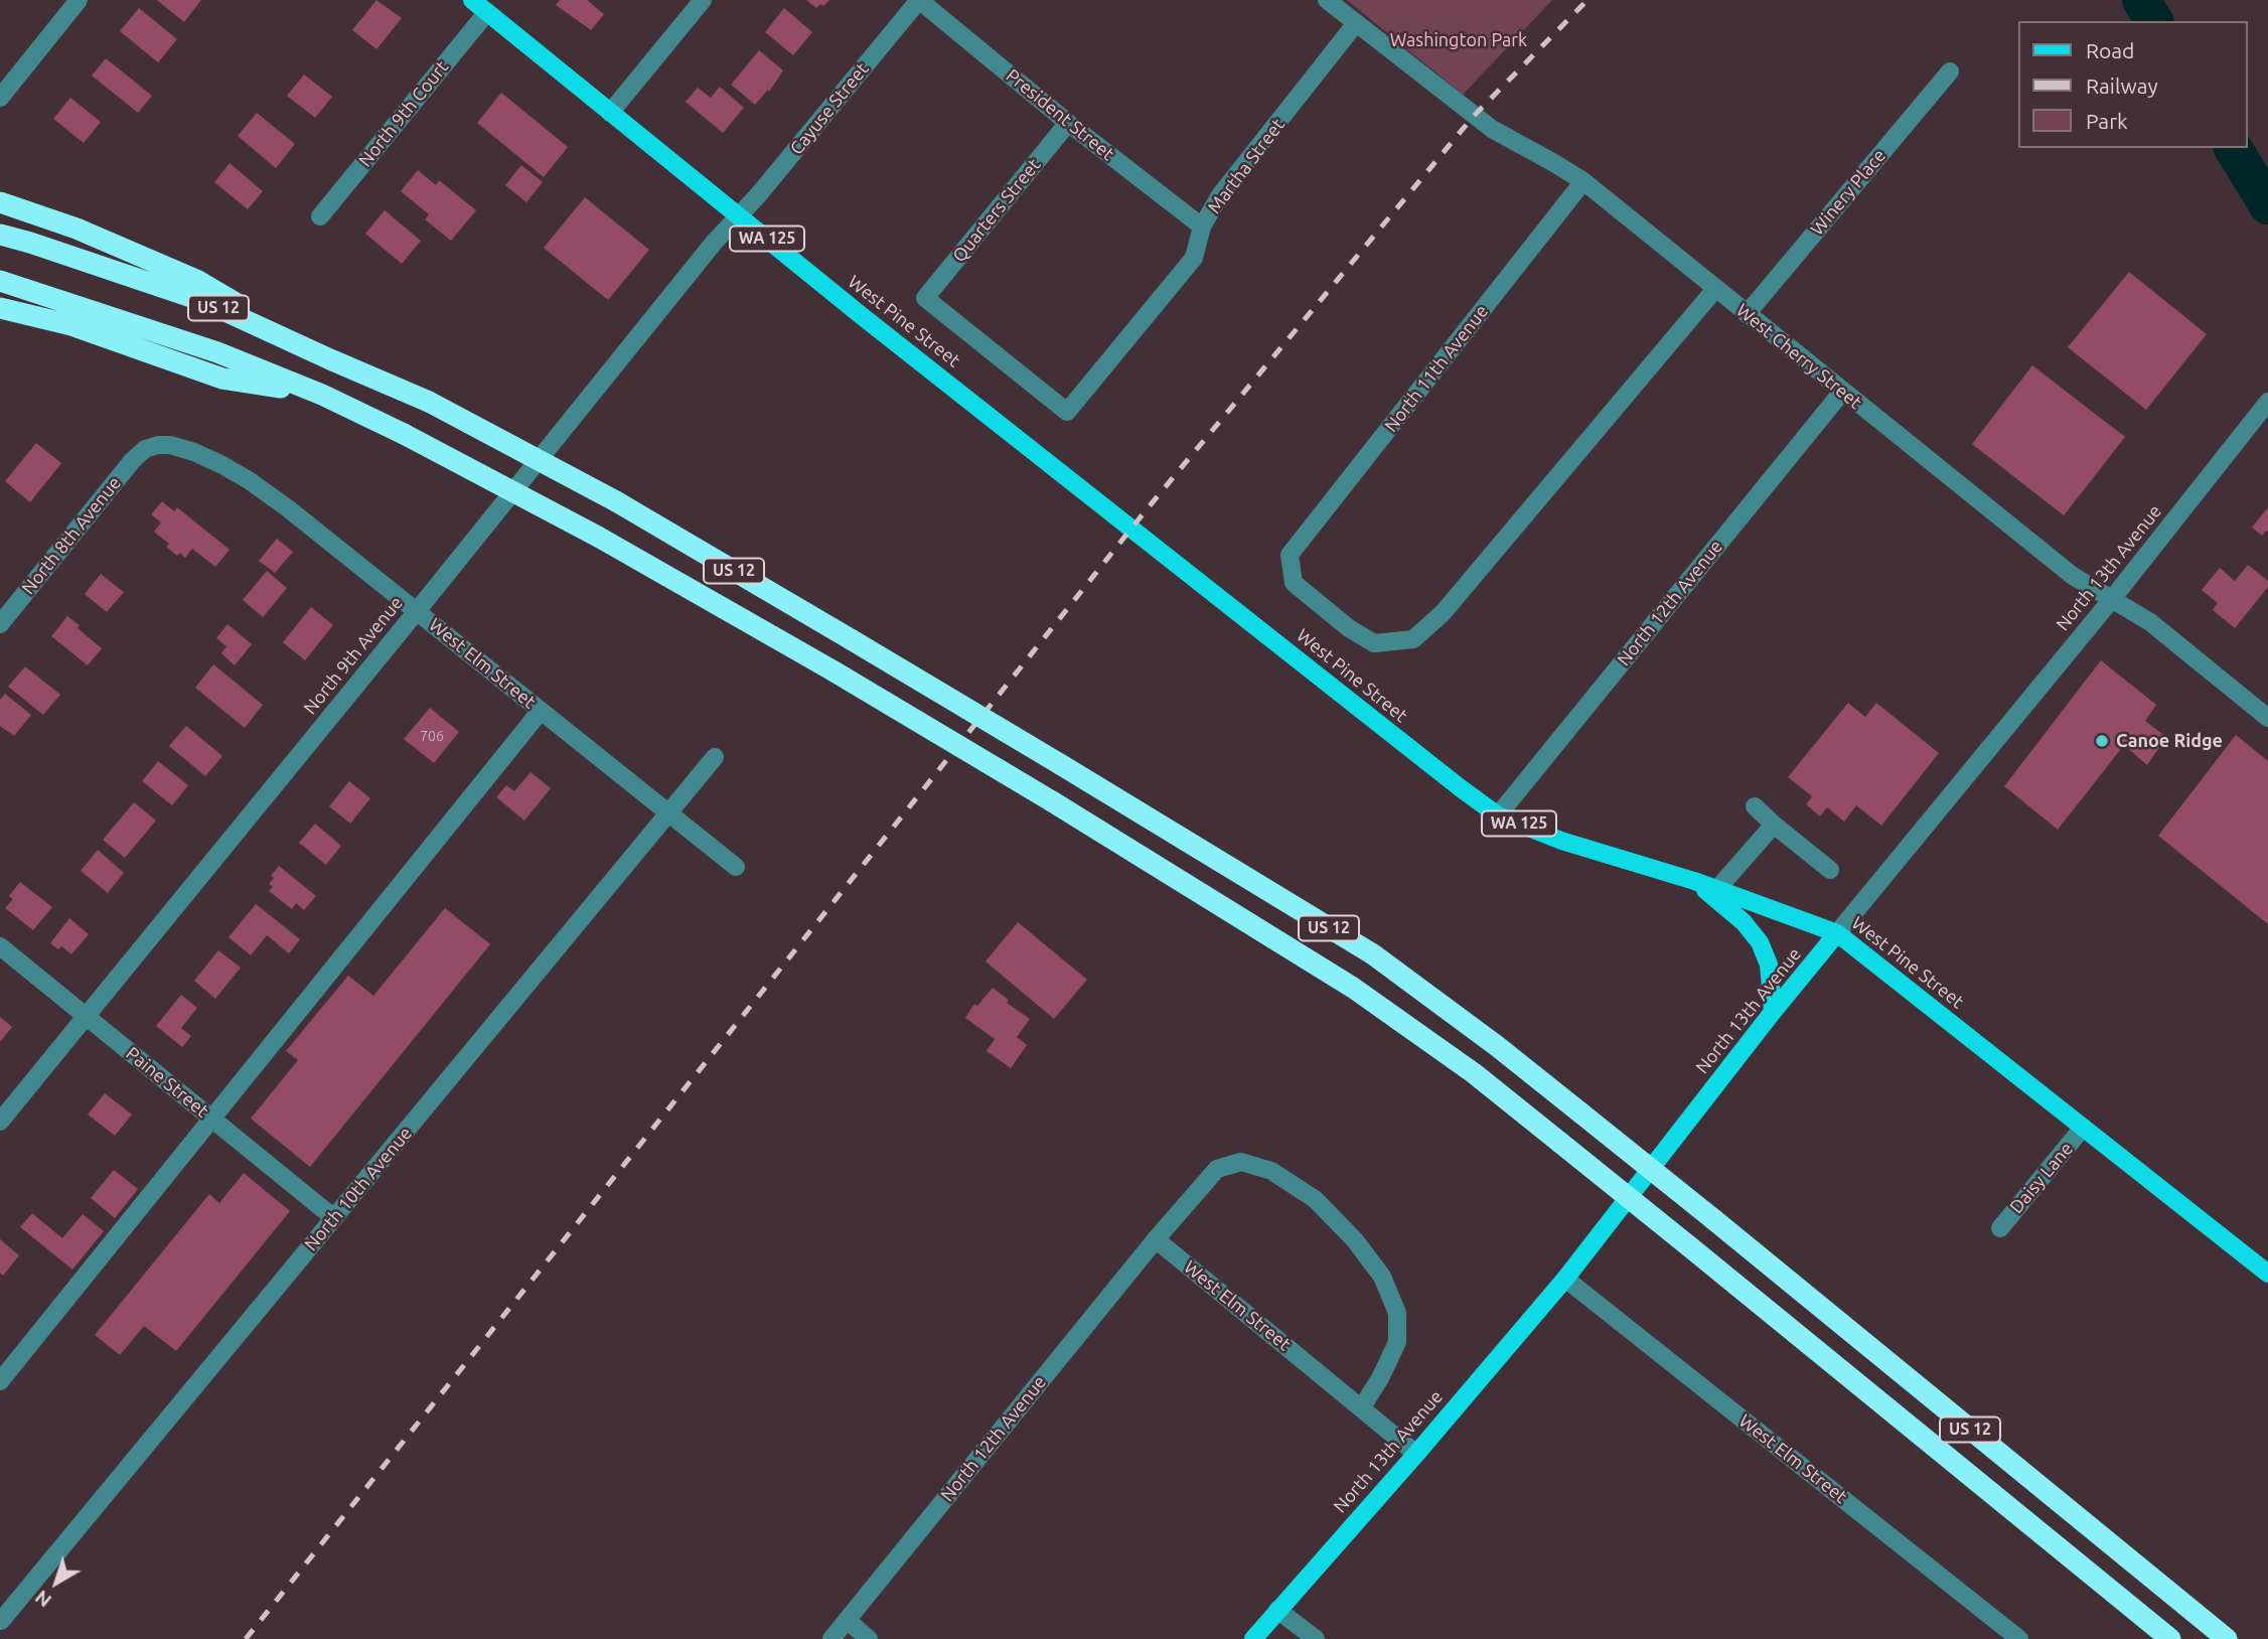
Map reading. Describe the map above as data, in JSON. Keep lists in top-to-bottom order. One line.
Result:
{"streets":{"highway":["US 12"],"main road":["WA 125","West Pine Street","North 13th Avenue"],"street":["Cayuse Street","North 9th Court","President Street","Martha Street","Winery Place","Quarters Street","West Cherry Street","North 11th Avenue","North 8th Avenue","North 12th Avenue","North 9th Avenue","West Elm Street","Paine Street","Daisy Lane","North 10th Avenue"]},"crossings":[["Cayuse Street","President Street"],["Cayuse Street","West Pine Street"],["Cayuse Street","North 9th Avenue"],["North 9th Court","West Pine Street"],["President Street","Martha Street"],["President Street","Quarters Street"],["Martha Street","Quarters Street"],["Martha Street","West Cherry Street"],["Winery Place","West Cherry Street"],["WA 125","West Pine Street"],["WA 125","North 13th Avenue"],["West Pine Street","North 13th Avenue"],["West Pine Street","North 12th Avenue"],["West Pine Street","North 9th Avenue"],["West Pine Street","Daisy Lane"],["West Cherry Street","North 11th Avenue"],["West Cherry Street","North 13th Avenue"],["West Cherry Street","North 12th Avenue"],["North 8th Avenue","West Elm Street"],["North 13th Avenue","West Elm Street"],["North 12th Avenue","West Elm Street"],["North 9th Avenue","West Elm Street"],["North 9th Avenue","Paine Street"],["West Elm Street","North 10th Avenue"],["Paine Street","North 10th Avenue"]],"parks":["Washington Park"],"places":["Canoe Ridge"],"house_numbers":["706"],"legend":["Road","Railway","Park"],"north":"bottom left"}
